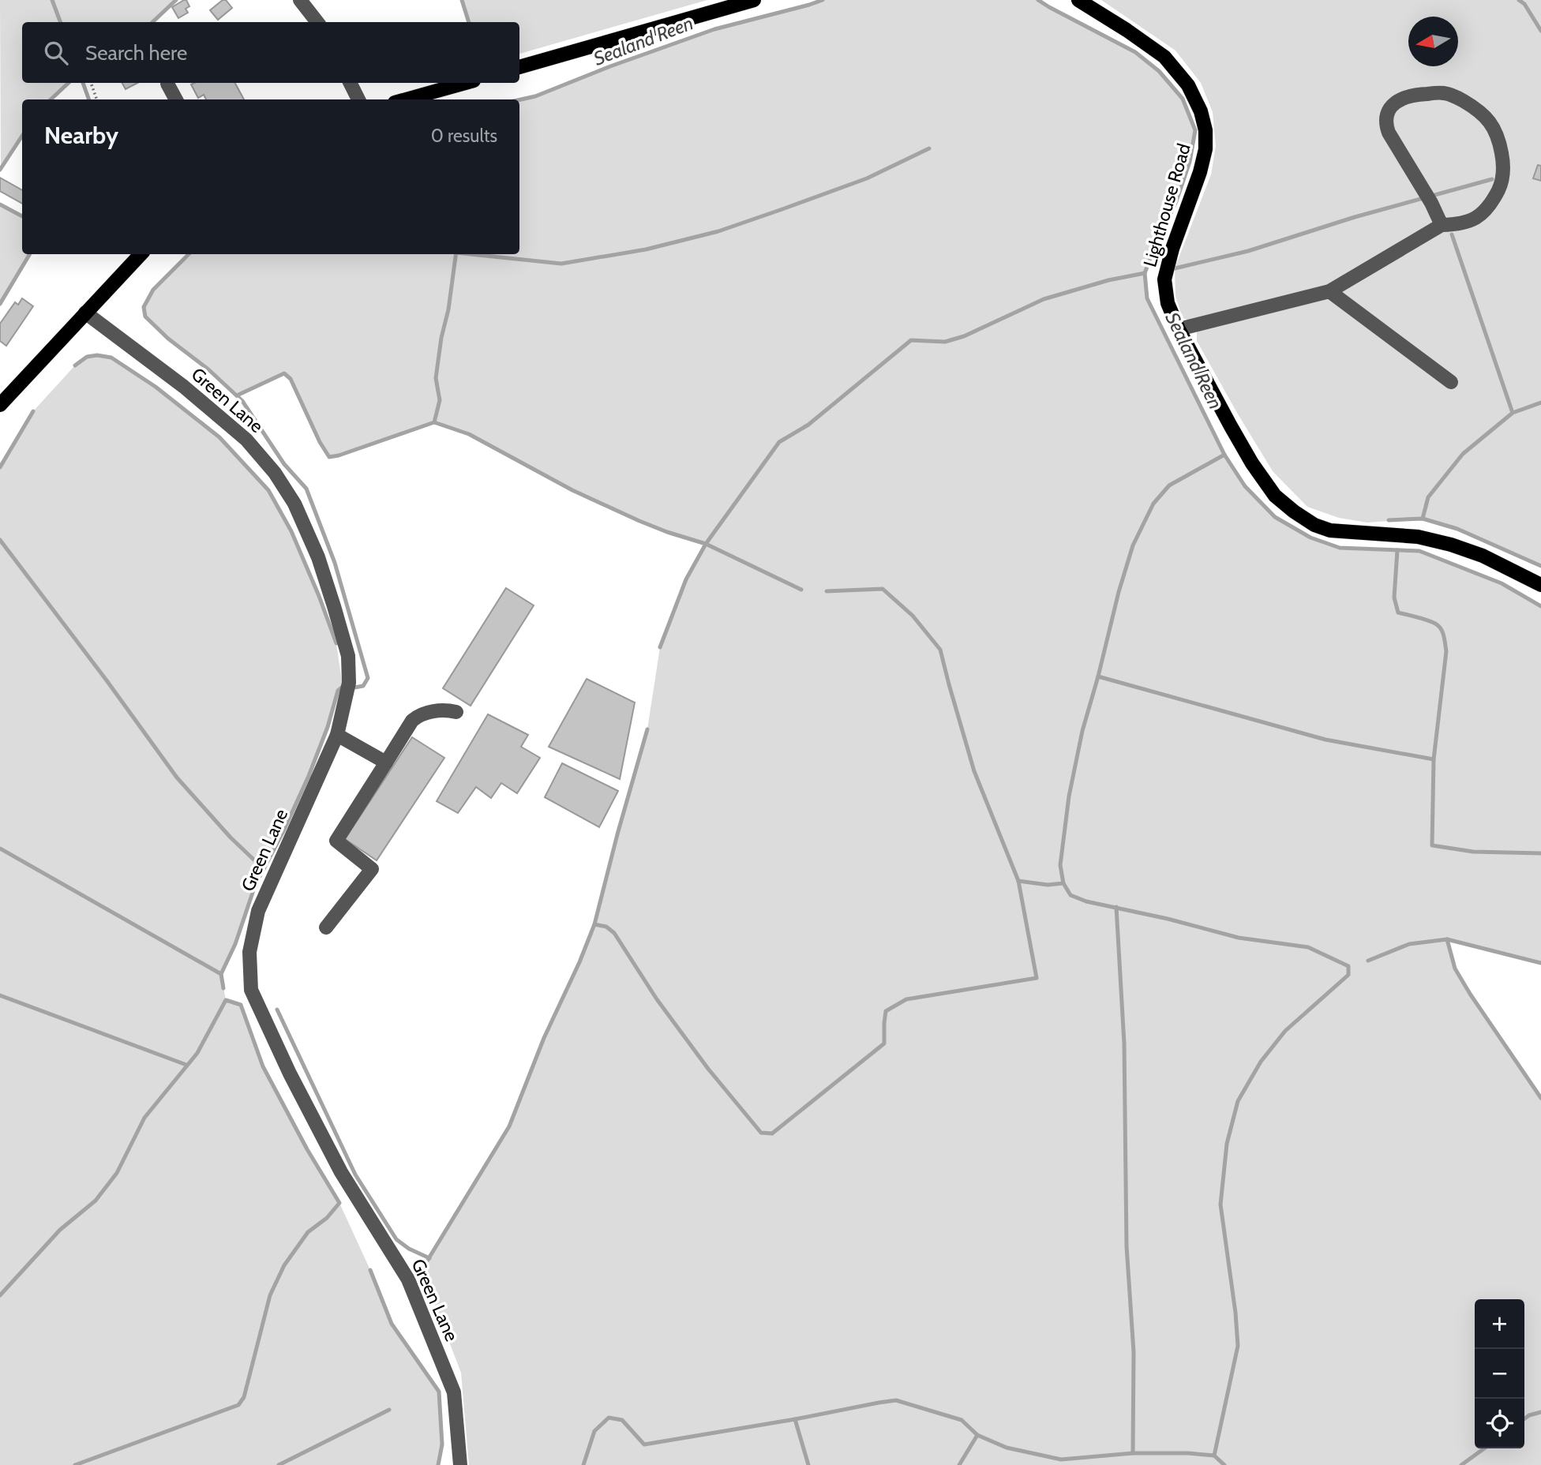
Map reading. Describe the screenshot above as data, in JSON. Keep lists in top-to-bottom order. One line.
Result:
{"streets":{"main road":["Lighthouse Road"],"street":["Green Lane"]},"water":["Sealand Reen"],"north":"left","page":{"search":"Search here","heading":["Nearby","0 results"],"map_buttons":["+","−"]}}
